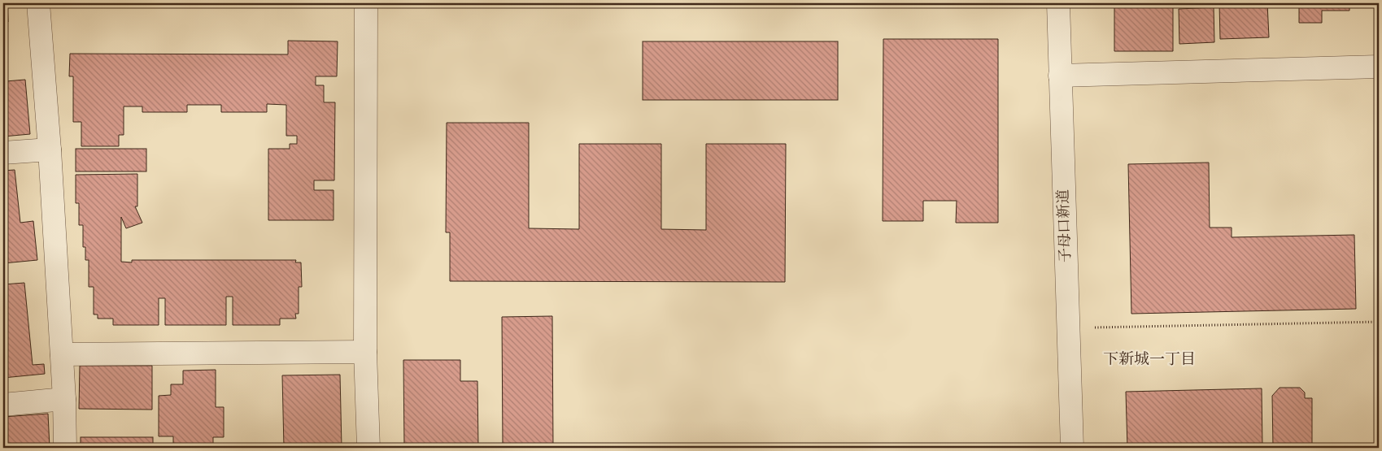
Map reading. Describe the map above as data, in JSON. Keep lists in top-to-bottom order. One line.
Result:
{"streets":{"street":["子母口新道"]},"districts":["下新城一丁目"]}
